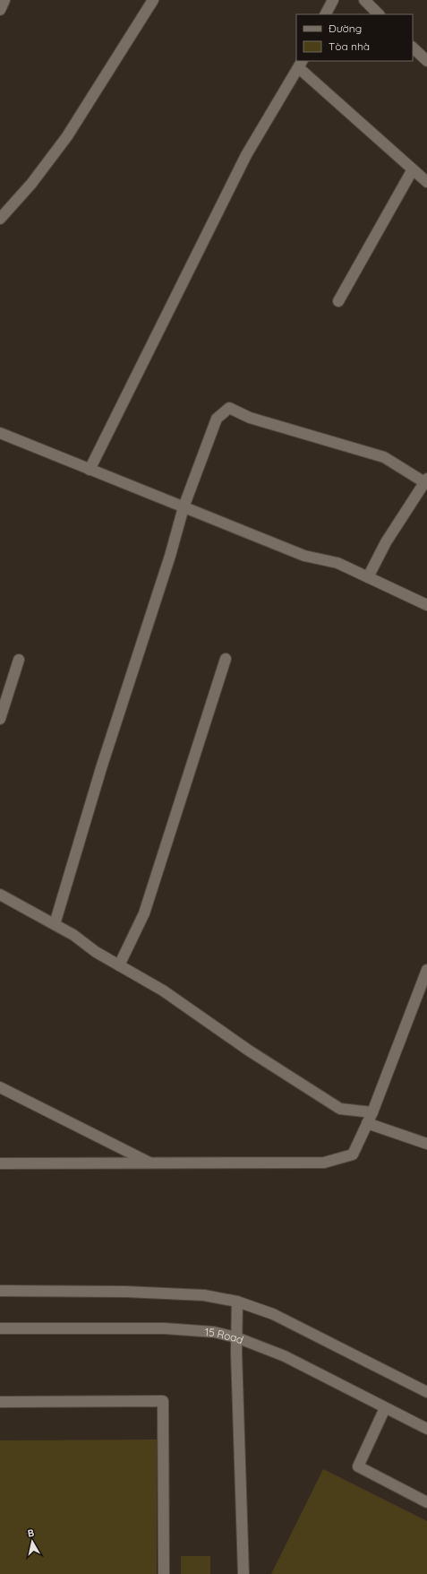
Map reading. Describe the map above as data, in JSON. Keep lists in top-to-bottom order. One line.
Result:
{"streets":{"street":["15 Road"]},"legend":["Đường","Tòa nhà"],"north":"top"}
